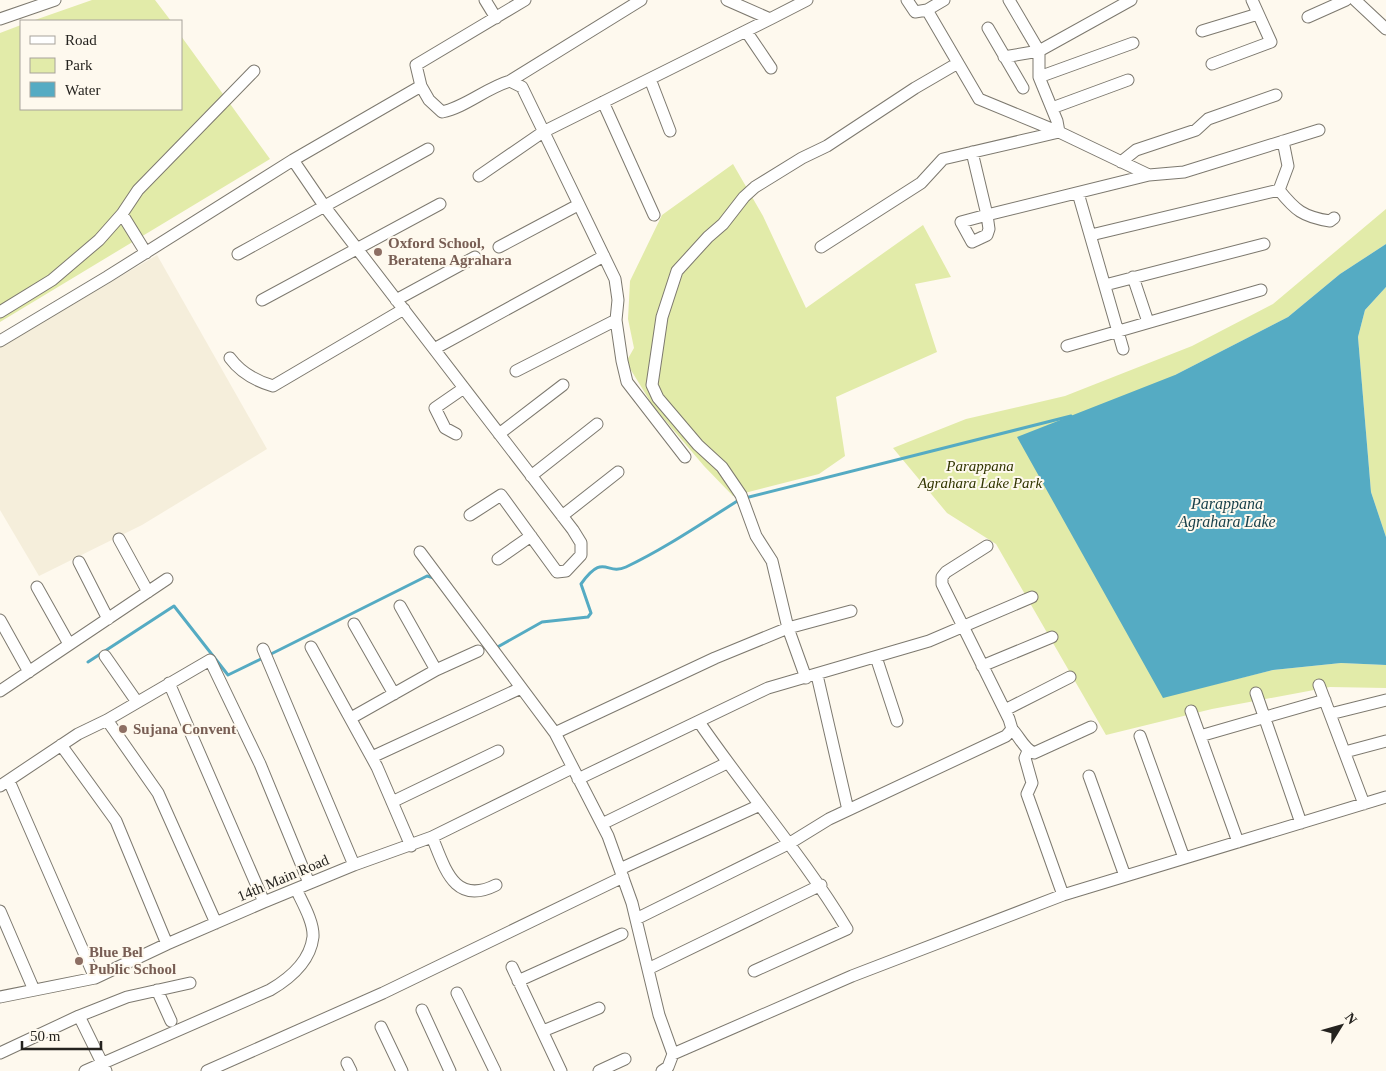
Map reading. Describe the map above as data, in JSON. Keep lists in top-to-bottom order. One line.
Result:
{"streets":{"street":["14th Main Road"]},"water":["Parappana Agrahara Lake"],"parks":["Parappana Agrahara Lake Park"],"places":["Oxford School, Beratena Agrahara","Sujana Convent","Blue Bel Public School"],"legend":["Road","Park","Water"],"scale_bar":"50 m","north":"top right"}
